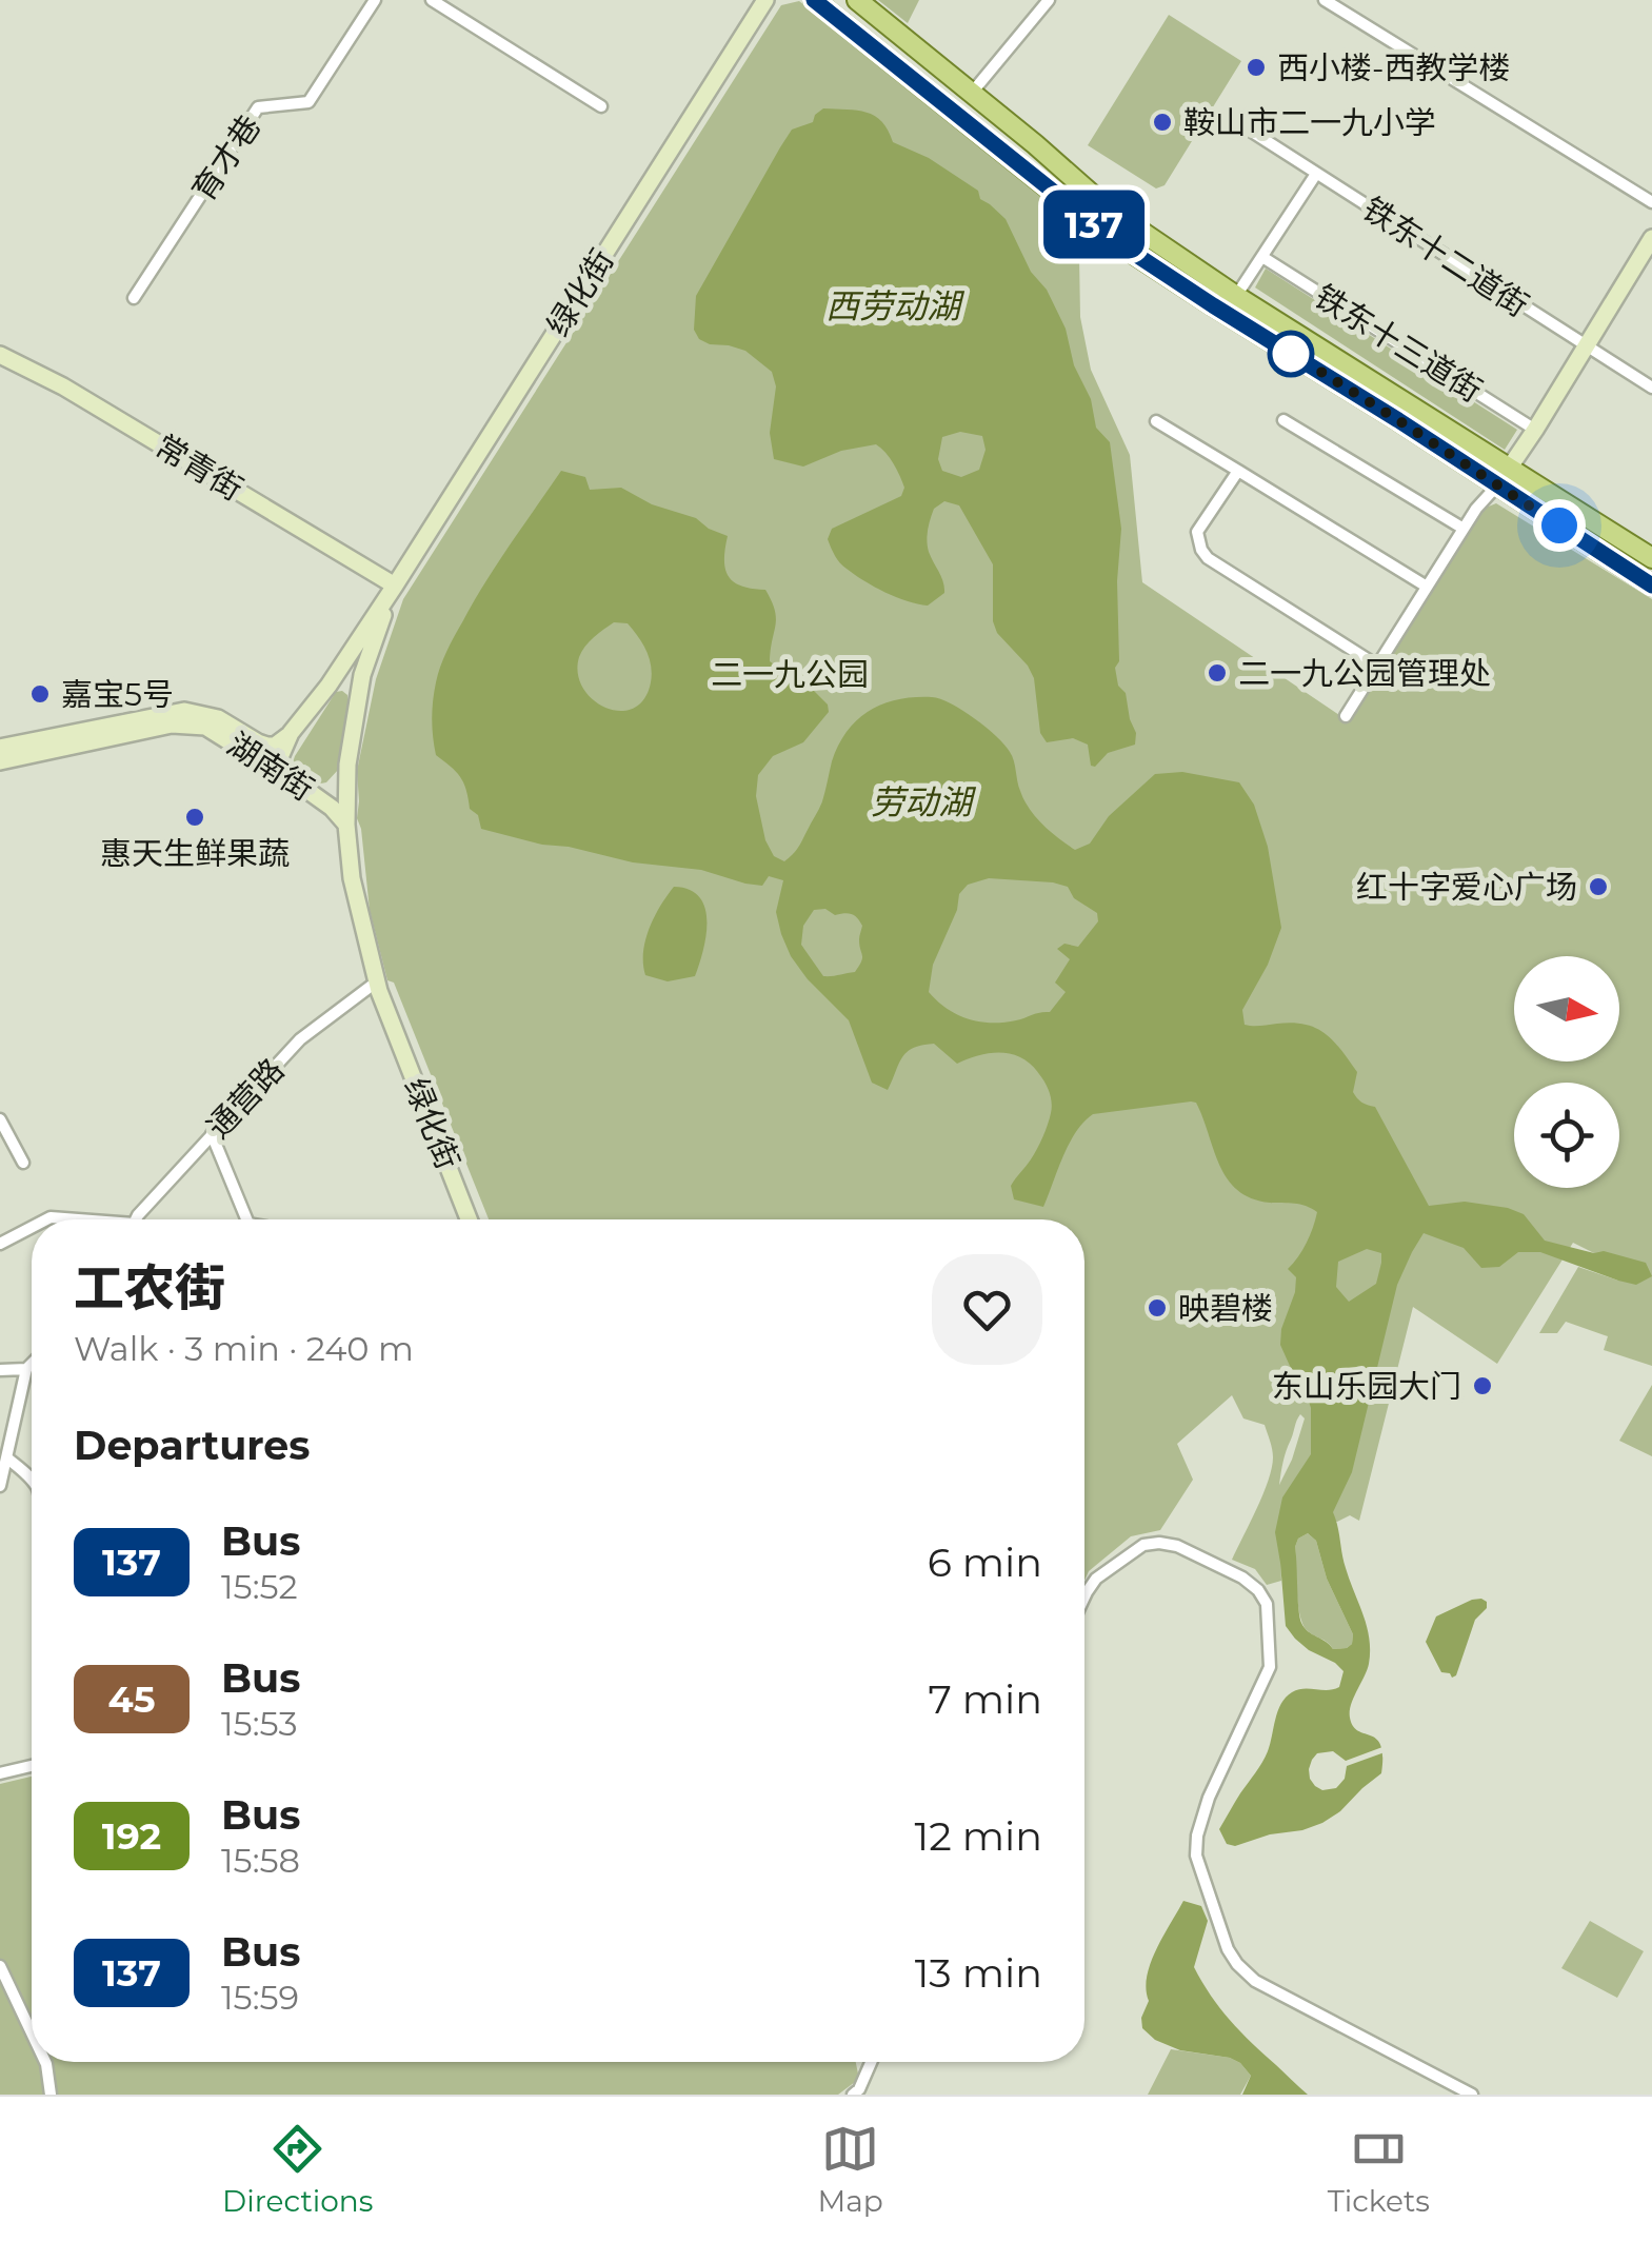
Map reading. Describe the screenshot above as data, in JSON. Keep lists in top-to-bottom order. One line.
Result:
{"streets":{"main road":["绿化街","常青街","湖南街"],"street":["育才巷","铁东十二道街","铁东十三道街","通营路"]},"crossings":[["绿化街","常青街"],["绿化街","湖南街"],["绿化街","通营路"]],"water":["西劳动湖","劳动湖"],"parks":["二一九公园"],"places":["西小楼-西教学楼","鞍山市二一九小学","二一九公园管理处","嘉宝5号","惠天生鲜果蔬","红十字爱心广场","映碧楼","东山乐园大门"],"lines":["bus line 137"],"north":"right","page":{"on_map":"137","heading":[["工农街","Walk · 3 min · 240 m"],"Departures"],"list":[{"mark":"137","name":"Bus","note":"15:52","value":"6 min"},{"mark":"45","name":"Bus","note":"15:53","value":"7 min"},{"mark":"192","name":"Bus","note":"15:58","value":"12 min"},{"mark":"137","name":"Bus","note":"15:59","value":"13 min"}],"tabs":["Directions","Map","Tickets"]}}
